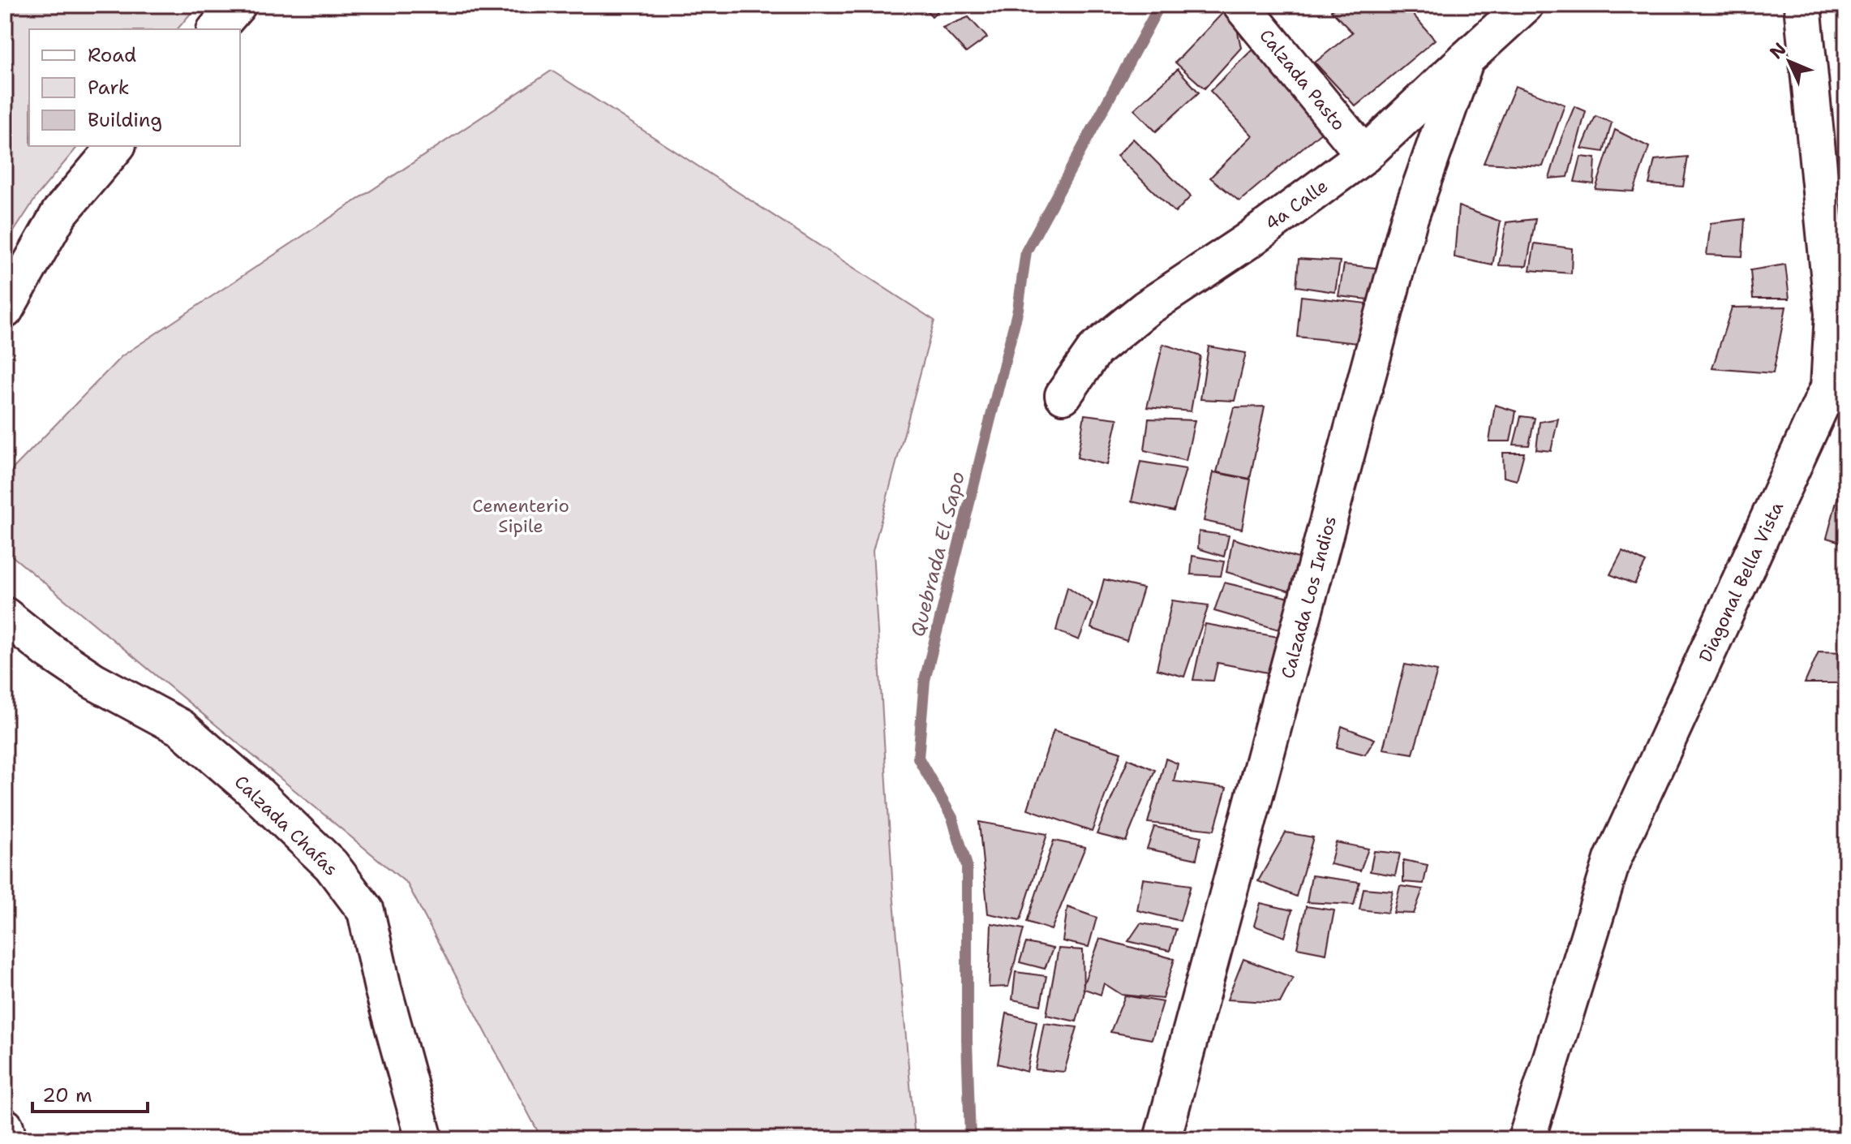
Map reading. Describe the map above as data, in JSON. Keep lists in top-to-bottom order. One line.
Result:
{"streets":{"street":["Calzada Pasto","4a Calle","Diagonal Bella Vista","Calzada Los Indios","Calzada Chafas"]},"crossings":[["Calzada Pasto","4a Calle"],["4a Calle","Calzada Los Indios"]],"water":["Quebrada El Sapo"],"parks":["Cementerio Sipile"],"legend":["Road","Park","Building"],"scale_bar":"20 m","north":"top left"}
